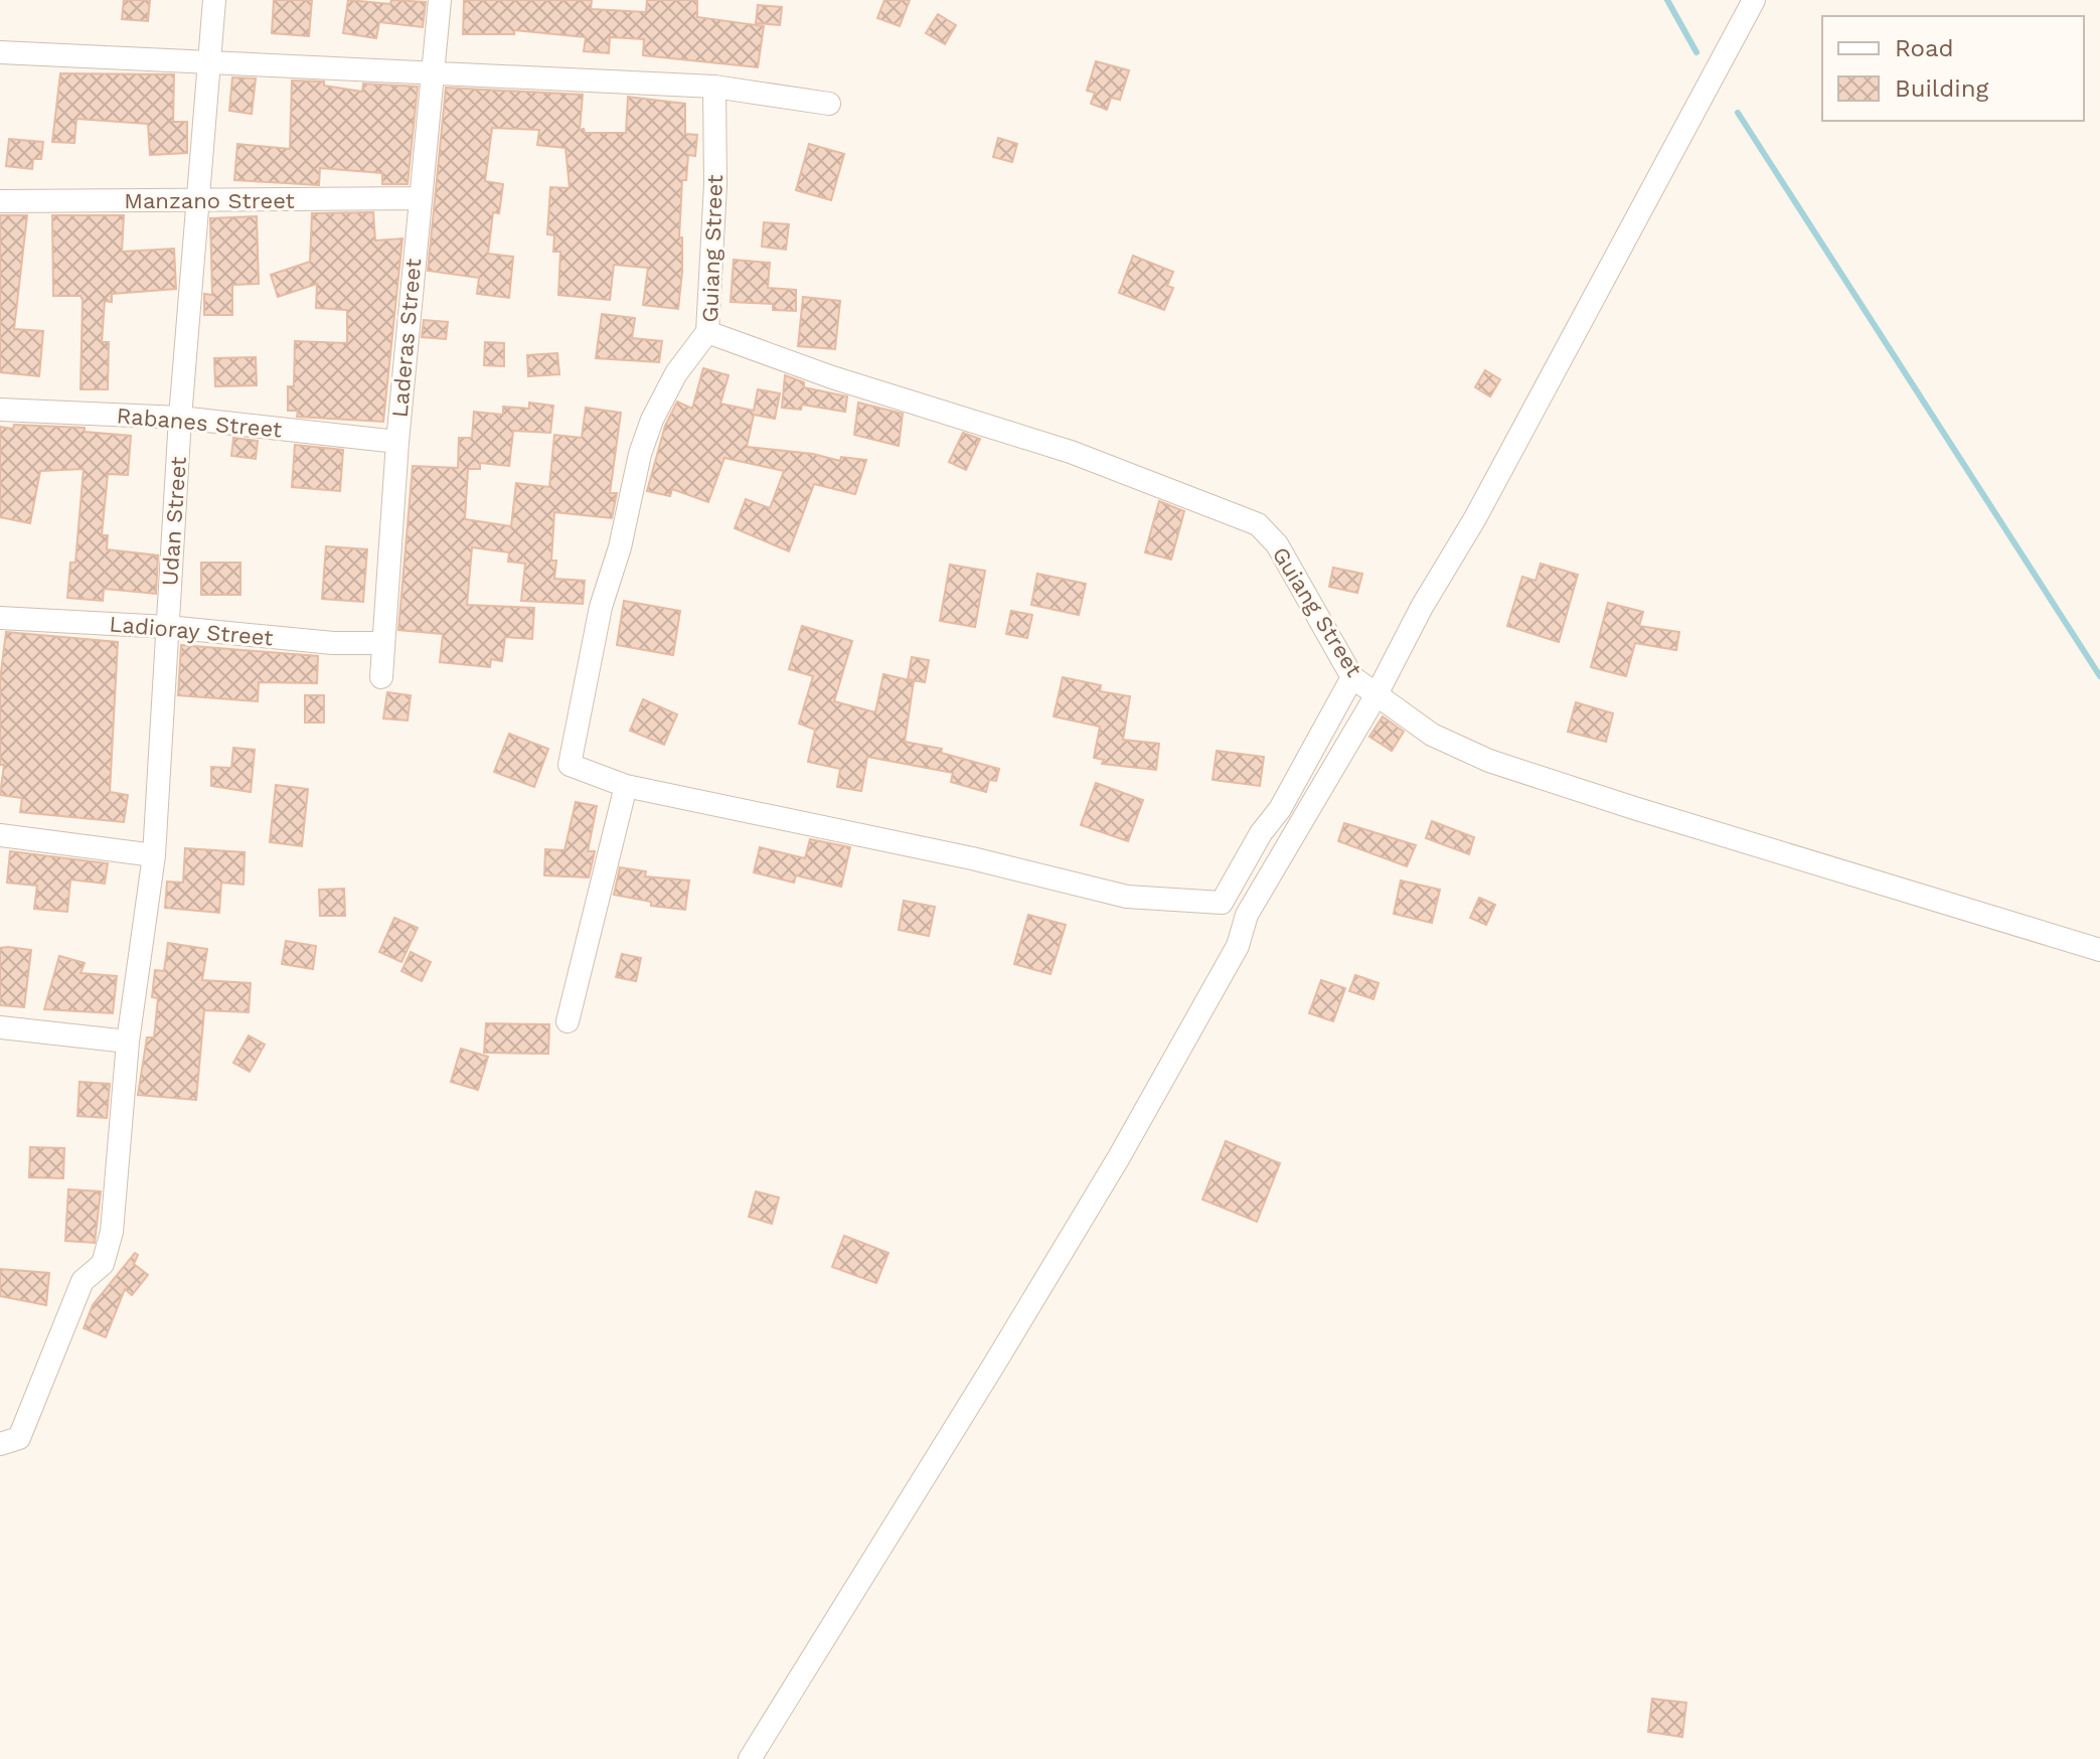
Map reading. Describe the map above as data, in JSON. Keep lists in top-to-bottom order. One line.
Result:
{"streets":{"street":["Manzano Street","Guiang Street","Laderas Street","Rabanes Street","Udan Street","Ladioray Street"]},"crossings":[["Manzano Street","Laderas Street"],["Manzano Street","Udan Street"],["Laderas Street","Rabanes Street"],["Laderas Street","Ladioray Street"],["Rabanes Street","Udan Street"],["Udan Street","Ladioray Street"]],"legend":["Road","Building"]}
